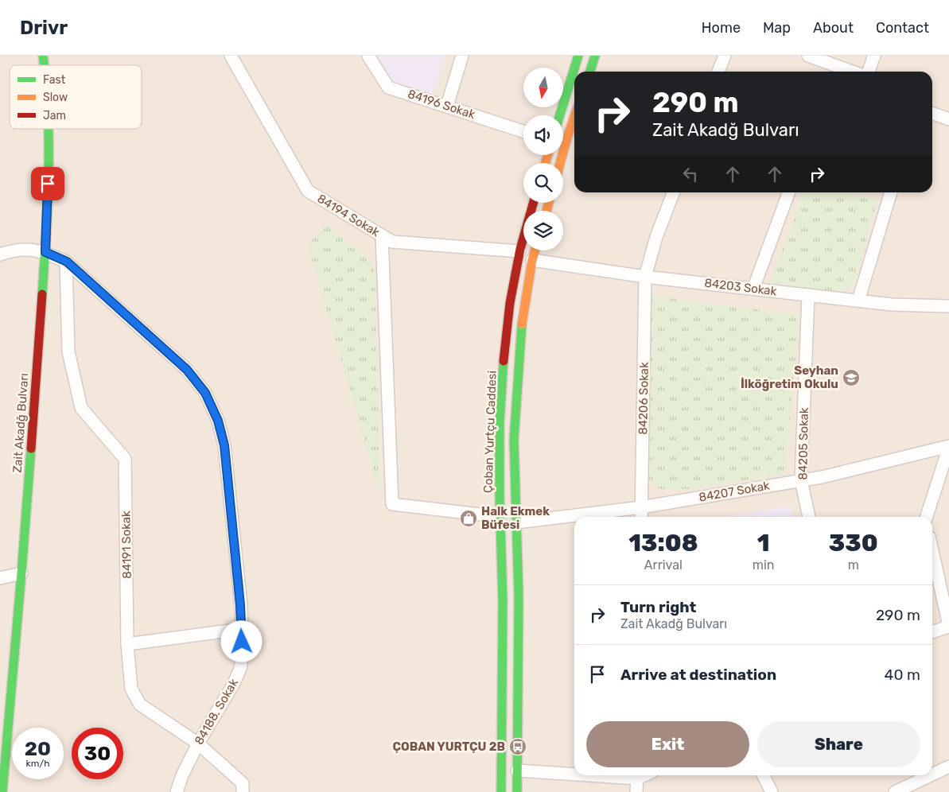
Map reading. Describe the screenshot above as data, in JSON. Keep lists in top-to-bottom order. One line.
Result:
{"streets":{"main road":["Zait Akadğ Bulvarı","Çoban Yurtçu Caddesi"],"street":["84196 Sokak","84194 Sokak","84203 Sokak","84206 Sokak","84205 Sokak","84207 Sokak","84191 Sokak","84188. Sokak"]},"crossings":[["84194 Sokak","Çoban Yurtçu Caddesi"],["84203 Sokak","84206 Sokak"],["84203 Sokak","Çoban Yurtçu Caddesi"],["84203 Sokak","84205 Sokak"],["84206 Sokak","84207 Sokak"],["Zait Akadğ Bulvarı","84188. Sokak"],["Çoban Yurtçu Caddesi","84207 Sokak"],["84205 Sokak","84207 Sokak"],["84191 Sokak","84188. Sokak"]],"places":{"school or university":["Seyhan İlköğretim Okulu"],"shop":["Halk Ekmek Büfesi"],"bus stop":["ÇOBAN YURTÇU 2B"]},"legend":["Fast","Slow","Jam"],"north":"bottom","page":{"header":"Drivr","nav":["Home","Map","About","Contact"],"turn":["290 m","Zait Akadğ Bulvarı"],"eta":["13:08","Arrival","1","min","330","m"],"list":[{"name":"Turn right","note":"Zait Akadğ Bulvarı","value":"290 m"},{"name":"Arrive at destination","value":"40 m"}],"buttons":["Exit","Share"],"speed":"20 km/h","limit":"30"}}
